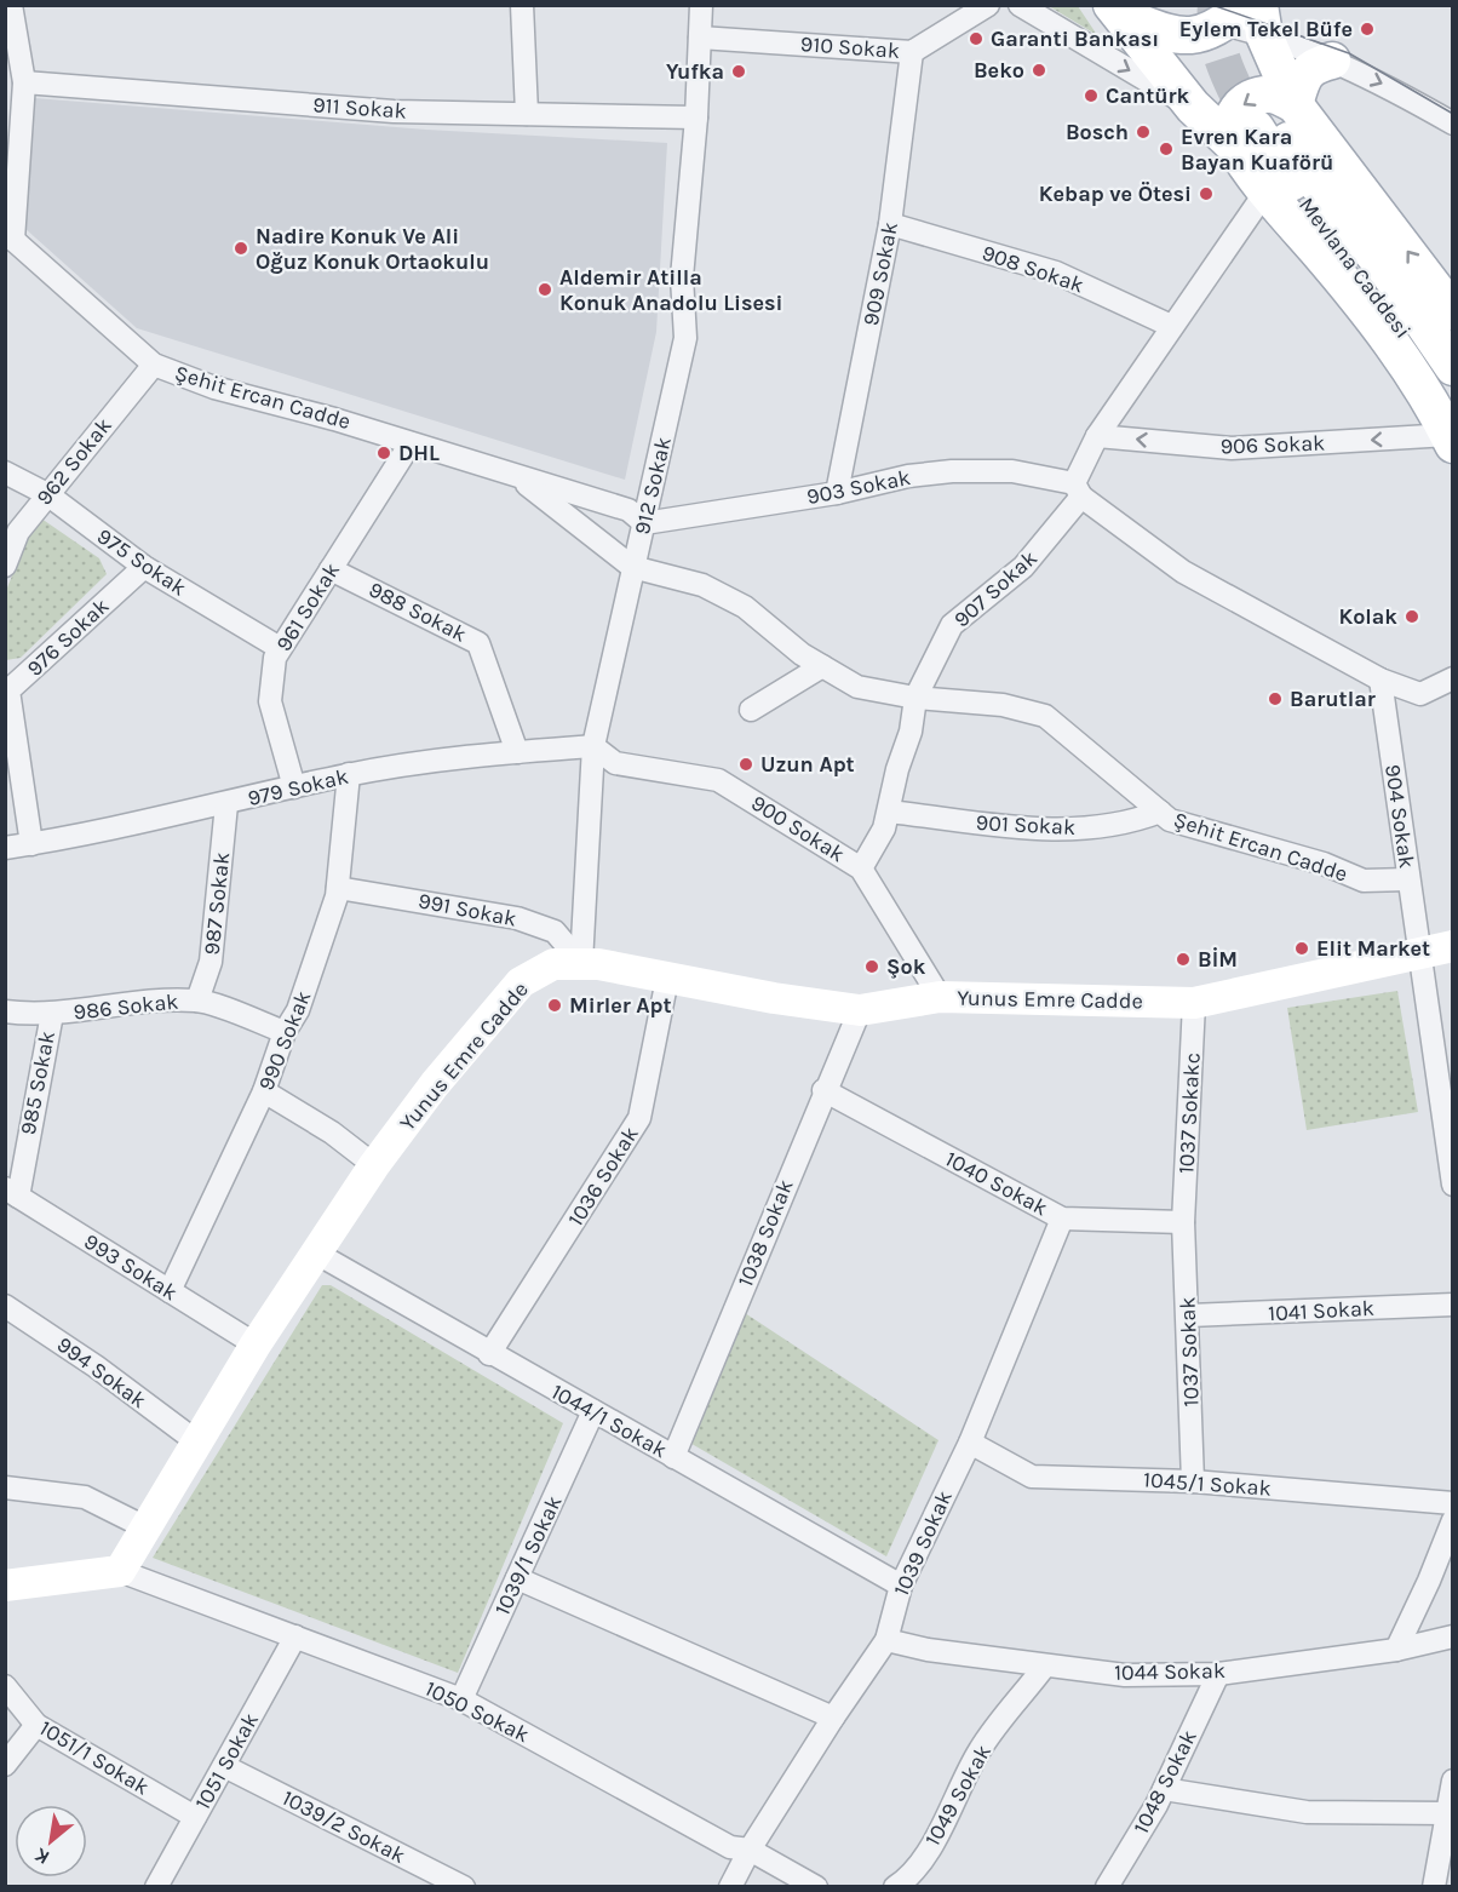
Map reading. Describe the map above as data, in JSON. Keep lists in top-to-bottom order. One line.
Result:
{"streets":{"main road":["Mevlana Caddesi"],"street":["910 Sokak","911 Sokak","908 Sokak","909 Sokak","Şehit Ercan Cadde","906 Sokak","962 Sokak","912 Sokak","903 Sokak","975 Sokak","907 Sokak","961 Sokak","988 Sokak","976 Sokak","979 Sokak","904 Sokak","901 Sokak","900 Sokak","987 Sokak","991 Sokak","Yunus Emre Cadde","986 Sokak","990 Sokak","985 Sokak","1037 Sokakc","1036 Sokak","1040 Sokak","1038 Sokak","993 Sokak","1041 Sokak","1037 Sokak","994 Sokak","1044/1 Sokak","1045/1 Sokak","1039 Sokak","1039/1 Sokak","1044 Sokak","1050 Sokak","1051/1 Sokak","1051 Sokak","1048 Sokak","1049 Sokak","1039/2 Sokak"]},"crossings":[["910 Sokak","909 Sokak"],["910 Sokak","912 Sokak"],["911 Sokak","912 Sokak"],["Mevlana Caddesi","906 Sokak"],["908 Sokak","909 Sokak"],["908 Sokak","907 Sokak"],["909 Sokak","903 Sokak"],["Şehit Ercan Cadde","962 Sokak"],["Şehit Ercan Cadde","912 Sokak"],["Şehit Ercan Cadde","903 Sokak"],["Şehit Ercan Cadde","907 Sokak"],["Şehit Ercan Cadde","961 Sokak"],["Şehit Ercan Cadde","904 Sokak"],["Şehit Ercan Cadde","901 Sokak"],["906 Sokak","907 Sokak"],["962 Sokak","975 Sokak"],["912 Sokak","903 Sokak"],["912 Sokak","979 Sokak"],["912 Sokak","900 Sokak"],["912 Sokak","991 Sokak"],["912 Sokak","Yunus Emre Cadde"],["903 Sokak","907 Sokak"],["903 Sokak","904 Sokak"],["975 Sokak","961 Sokak"],["975 Sokak","976 Sokak"],["907 Sokak","901 Sokak"],["907 Sokak","900 Sokak"],["961 Sokak","988 Sokak"],["961 Sokak","979 Sokak"],["988 Sokak","979 Sokak"],["976 Sokak","979 Sokak"],["979 Sokak","900 Sokak"],["979 Sokak","987 Sokak"],["979 Sokak","990 Sokak"],["904 Sokak","Yunus Emre Cadde"],["900 Sokak","Yunus Emre Cadde"],["987 Sokak","986 Sokak"],["991 Sokak","Yunus Emre Cadde"],["991 Sokak","990 Sokak"],["Yunus Emre Cadde","1037 Sokakc"],["Yunus Emre Cadde","1036 Sokak"],["Yunus Emre Cadde","1038 Sokak"],["Yunus Emre Cadde","993 Sokak"],["Yunus Emre Cadde","994 Sokak"],["Yunus Emre Cadde","1044/1 Sokak"],["Yunus Emre Cadde","1050 Sokak"],["986 Sokak","990 Sokak"],["986 Sokak","985 Sokak"],["990 Sokak","993 Sokak"],["985 Sokak","993 Sokak"],["1037 Sokakc","1040 Sokak"],["1037 Sokakc","1037 Sokak"],["1036 Sokak","1044/1 Sokak"],["1040 Sokak","1038 Sokak"],["1040 Sokak","1037 Sokak"],["1040 Sokak","1039 Sokak"],["1038 Sokak","1044/1 Sokak"],["1041 Sokak","1037 Sokak"],["1037 Sokak","1045/1 Sokak"],["1044/1 Sokak","1039 Sokak"],["1044/1 Sokak","1039/1 Sokak"],["1045/1 Sokak","1039 Sokak"],["1039 Sokak","1044 Sokak"],["1039 Sokak","1050 Sokak"],["1039/1 Sokak","1050 Sokak"],["1044 Sokak","1048 Sokak"],["1044 Sokak","1049 Sokak"],["1050 Sokak","1051 Sokak"],["1051/1 Sokak","1051 Sokak"],["1051 Sokak","1039/2 Sokak"]],"one_way":["906 Sokak"],"places":["Eylem Tekel Büfe","Garanti Bankası","Beko","Yufka","Cantürk","Bosch","Evren Kara Bayan Kuaförü","Kebap ve Ötesi","Nadire Konuk Ve Ali Oğuz Konuk Ortaokulu","Aldemir Atilla Konuk Anadolu Lisesi","DHL","Kolak","Barutlar","Uzun Apt","Elit Market","BİM","Şok","Mirler Apt"],"north":"bottom left"}
